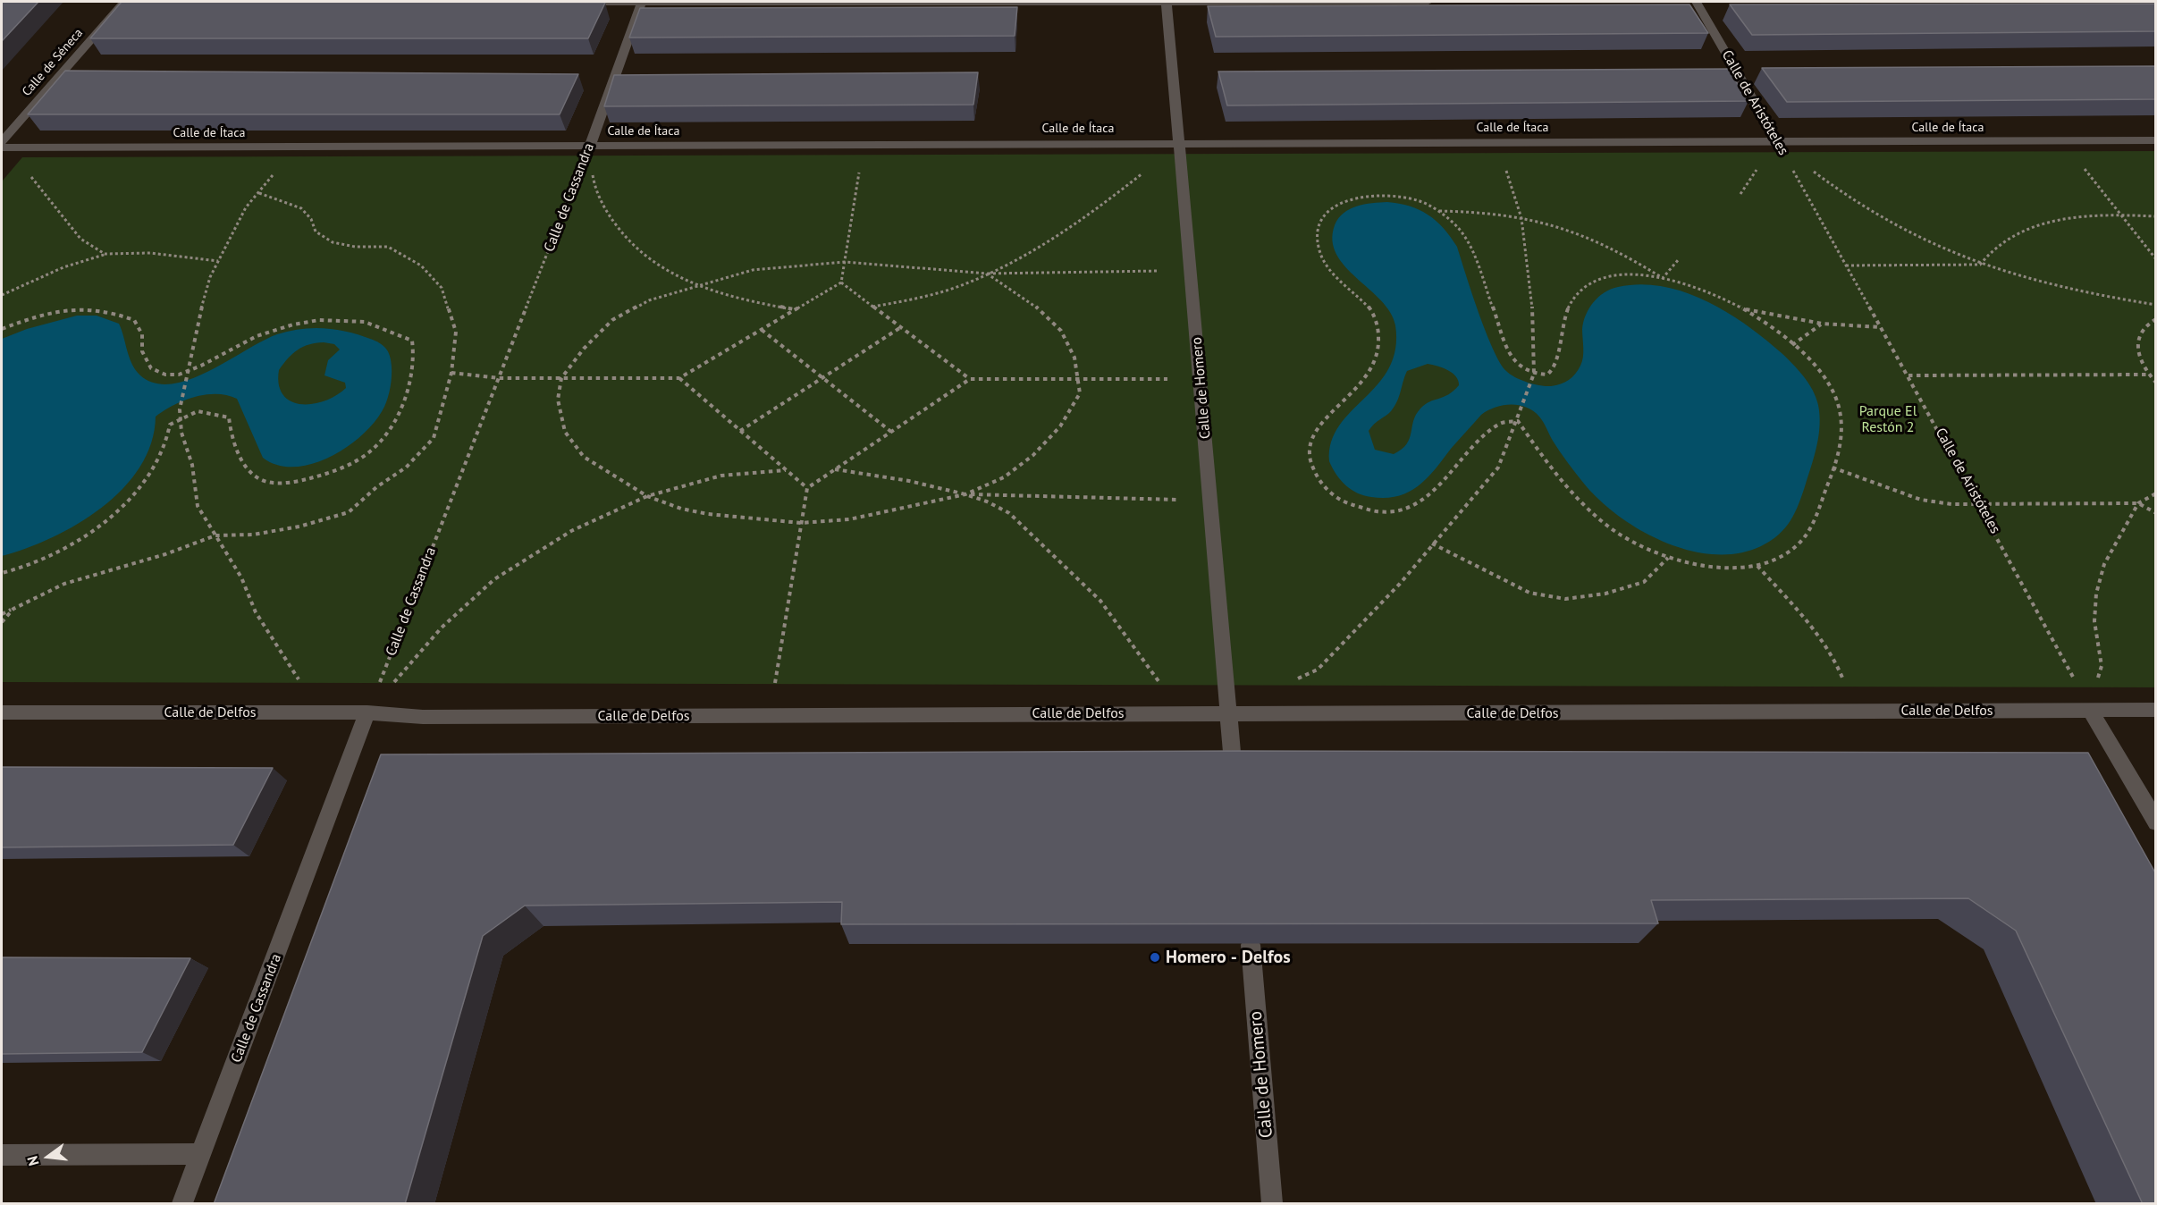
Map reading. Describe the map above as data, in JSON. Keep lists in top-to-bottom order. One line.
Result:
{"streets":{"street":["Calle de Séneca","Calle de Aristóteles","Calle de Ítaca","Calle de Cassandra","Calle de Homero","Calle de Delfos"]},"crossings":[["Calle de Aristóteles","Calle de Ítaca"],["Calle de Aristóteles","Calle de Delfos"],["Calle de Ítaca","Calle de Cassandra"],["Calle de Ítaca","Calle de Homero"],["Calle de Cassandra","Calle de Delfos"],["Calle de Homero","Calle de Delfos"]],"parks":["Parque El Restón 2"],"places":["Homero - Delfos"],"north":"left"}
